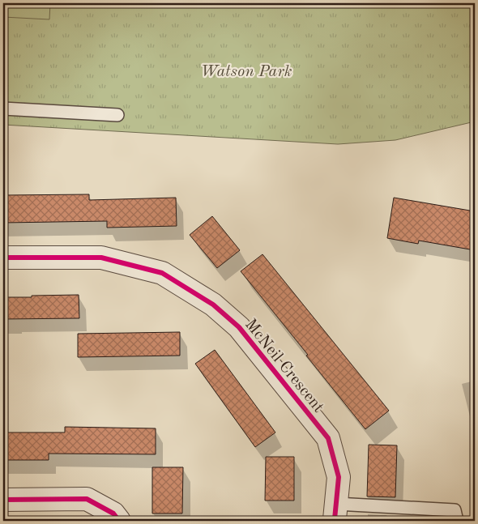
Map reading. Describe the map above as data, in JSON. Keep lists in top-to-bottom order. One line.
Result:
{"streets":{"street":["McNeil Crescent"]},"parks":["Watson Park"]}
